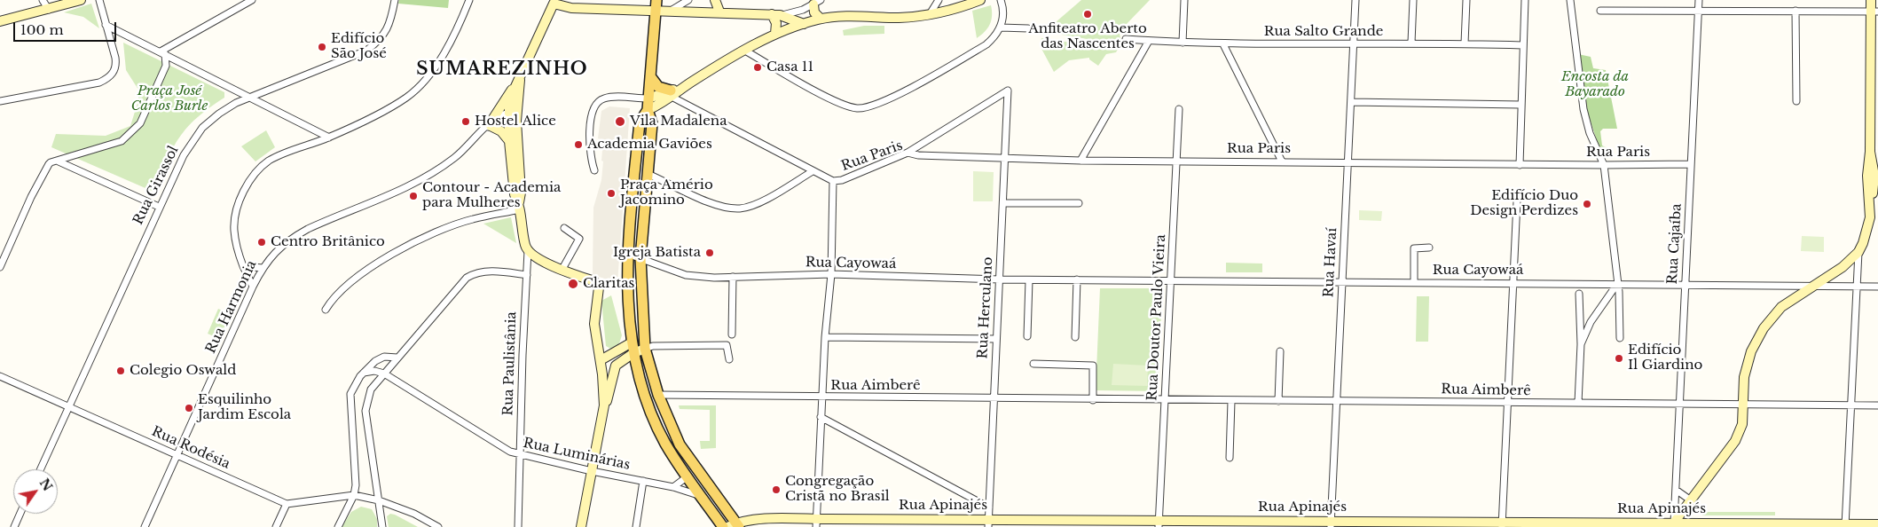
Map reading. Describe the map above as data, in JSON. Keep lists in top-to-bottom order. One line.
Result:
{"streets":{"street":["Rua Salto Grande","Rua Paris","Rua Girassol","Rua Cajaíba","Rua Havaí","Rua Cayowaá","Rua Harmonia","Rua Herculano","Rua Doutor Paulo Vieira","Rua Paulistânia","Rua Aimberê","Rua Rodésia","Rua Luminárias","Rua Apinajés"]},"crossings":[["Rua Salto Grande","Rua Havaí"],["Rua Paris","Rua Cajaíba"],["Rua Paris","Rua Havaí"],["Rua Paris","Rua Herculano"],["Rua Paris","Rua Doutor Paulo Vieira"],["Rua Girassol","Rua Rodésia"],["Rua Cajaíba","Rua Cayowaá"],["Rua Cajaíba","Rua Aimberê"],["Rua Cajaíba","Rua Apinajés"],["Rua Havaí","Rua Cayowaá"],["Rua Havaí","Rua Aimberê"],["Rua Havaí","Rua Apinajés"],["Rua Cayowaá","Rua Herculano"],["Rua Cayowaá","Rua Doutor Paulo Vieira"],["Rua Harmonia","Rua Paulistânia"],["Rua Harmonia","Rua Rodésia"],["Rua Herculano","Rua Aimberê"],["Rua Herculano","Rua Apinajés"],["Rua Doutor Paulo Vieira","Rua Aimberê"],["Rua Doutor Paulo Vieira","Rua Apinajés"],["Rua Paulistânia","Rua Luminárias"]],"districts":["SUMAREZINHO"],"parks":["Encosta da Bayarado","Praça José Carlos Burle"],"places":["Anfiteatro Aberto das Nascentes","Edifício São José","Casa 11","Hostel Alice","Vila Madalena","Academia Gaviões","Praça Amério Jacomino","Contour - Academia para Mulheres","Edifício Duo Design Perdizes","Centro Britânico","Igreja Batista","Claritas","Edifício Il Giardino","Colegio Oswald","Esquilinho Jardim Escola","Congregação Cristã no Brasil"],"scale_bar":"100 m","north":"top right"}
